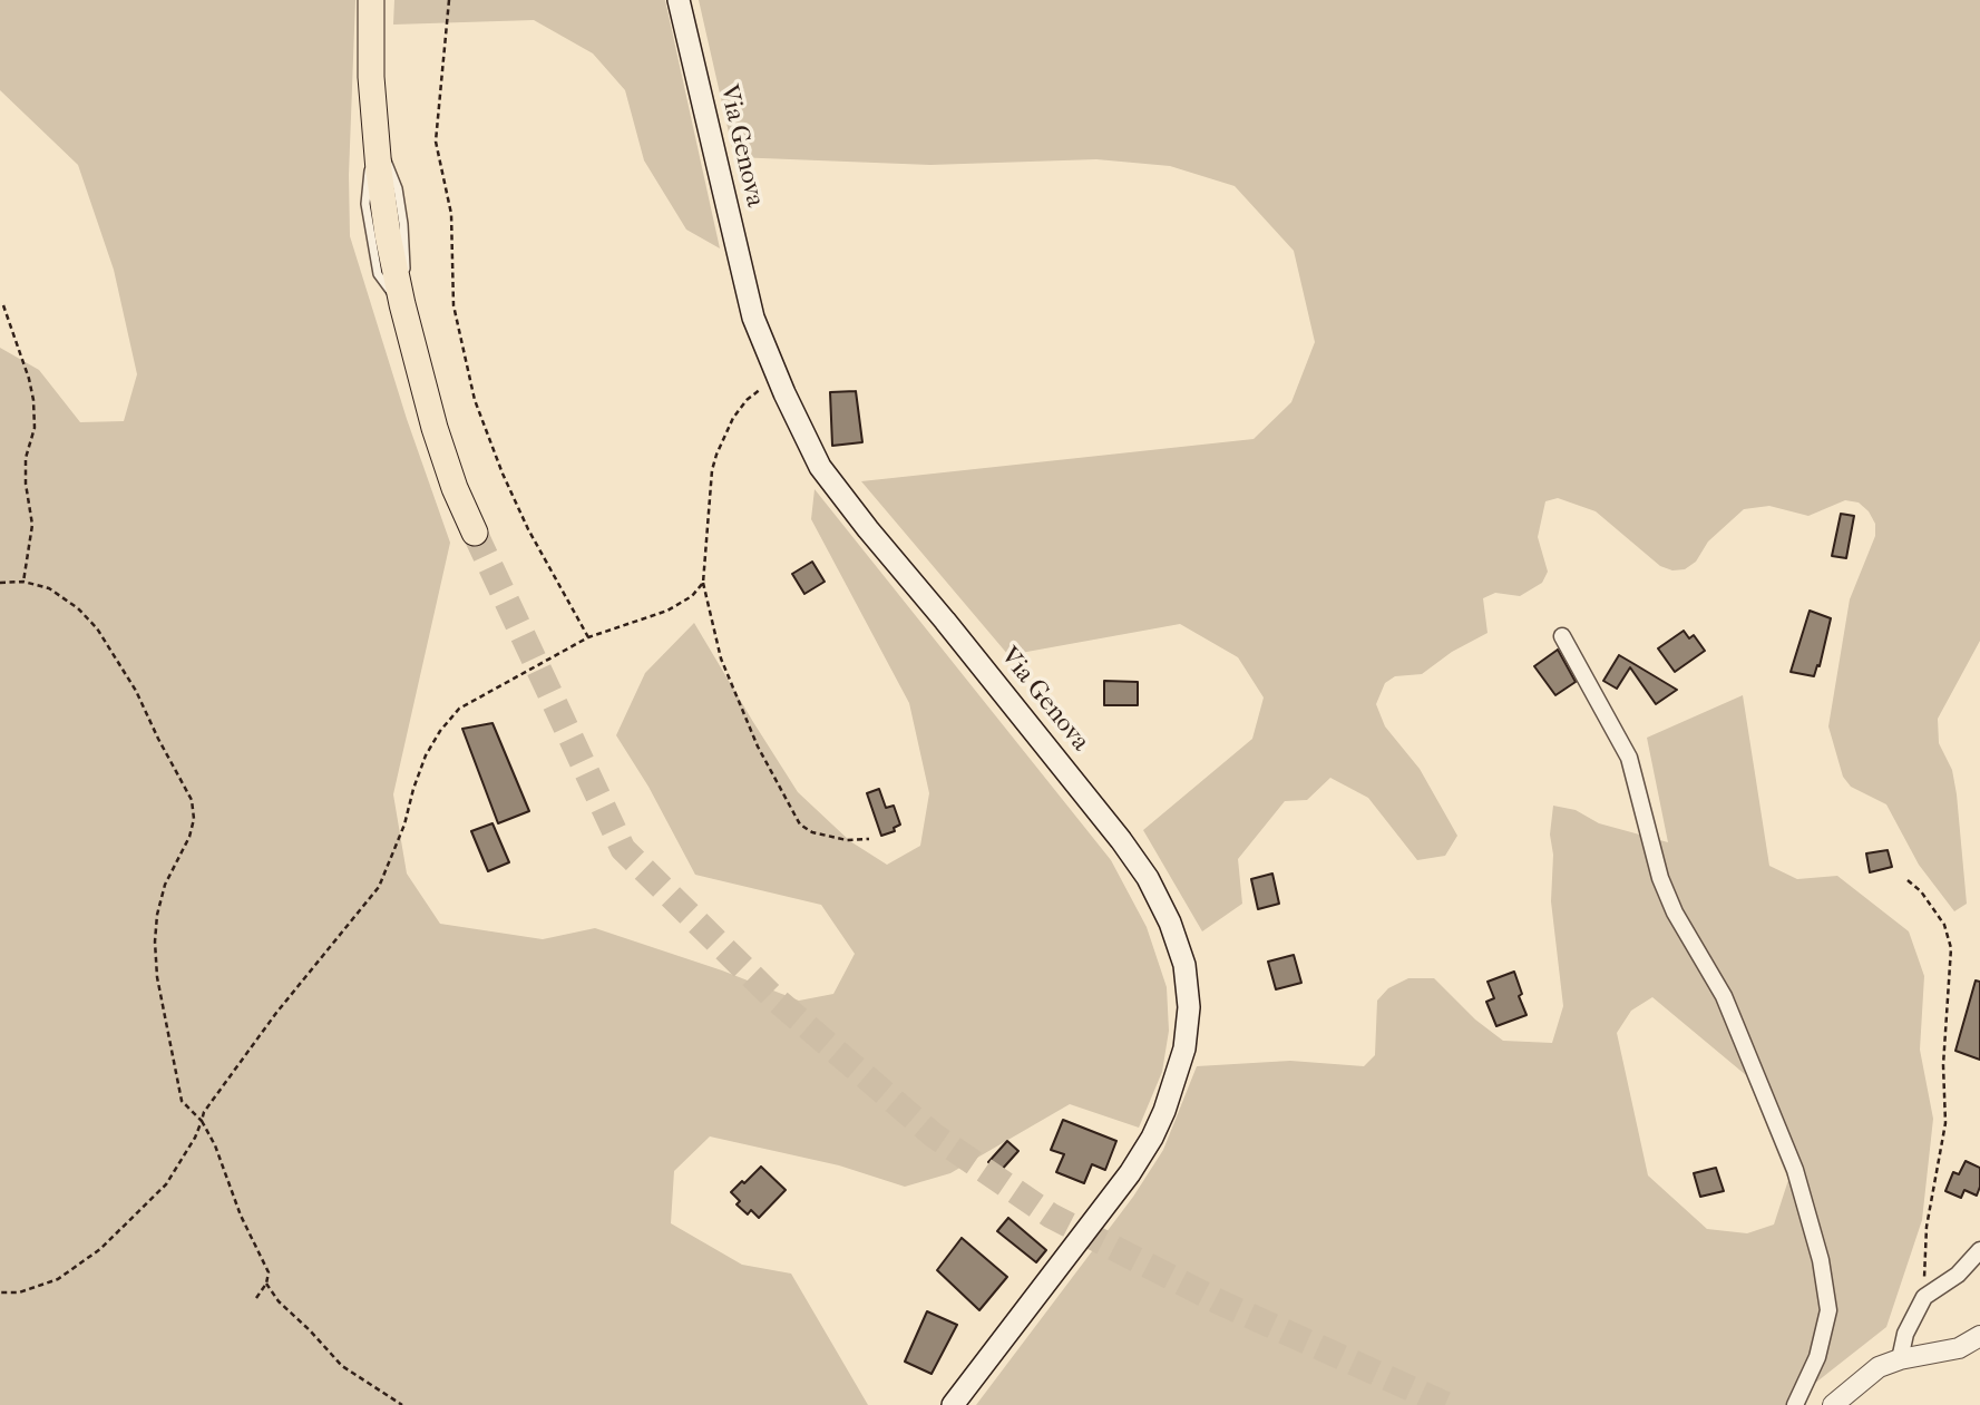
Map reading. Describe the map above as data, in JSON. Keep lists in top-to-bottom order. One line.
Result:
{"streets":{"main road":["Via Genova"]}}
